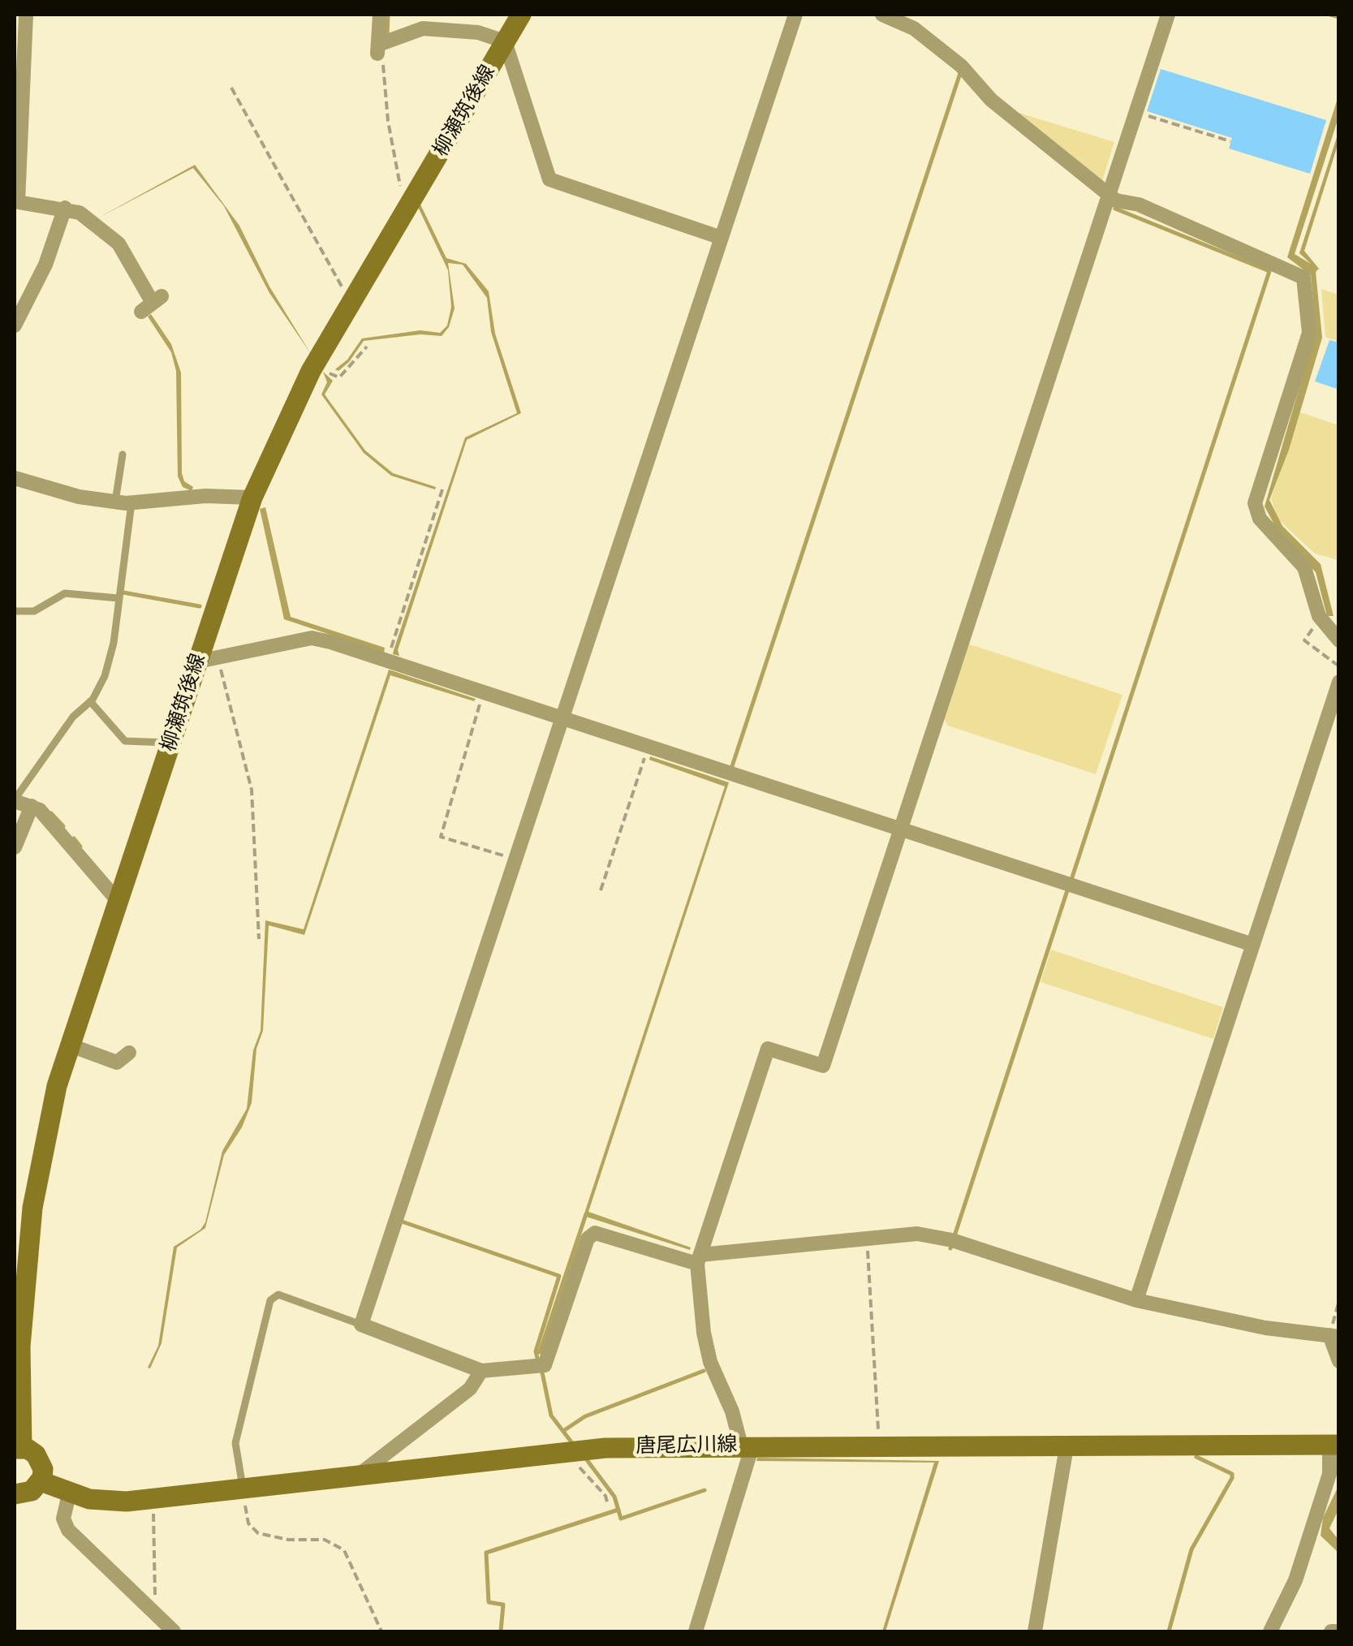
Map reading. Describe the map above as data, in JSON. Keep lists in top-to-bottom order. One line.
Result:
{"streets":{"main road":["柳瀬筑後線","唐尾広川線"]}}
